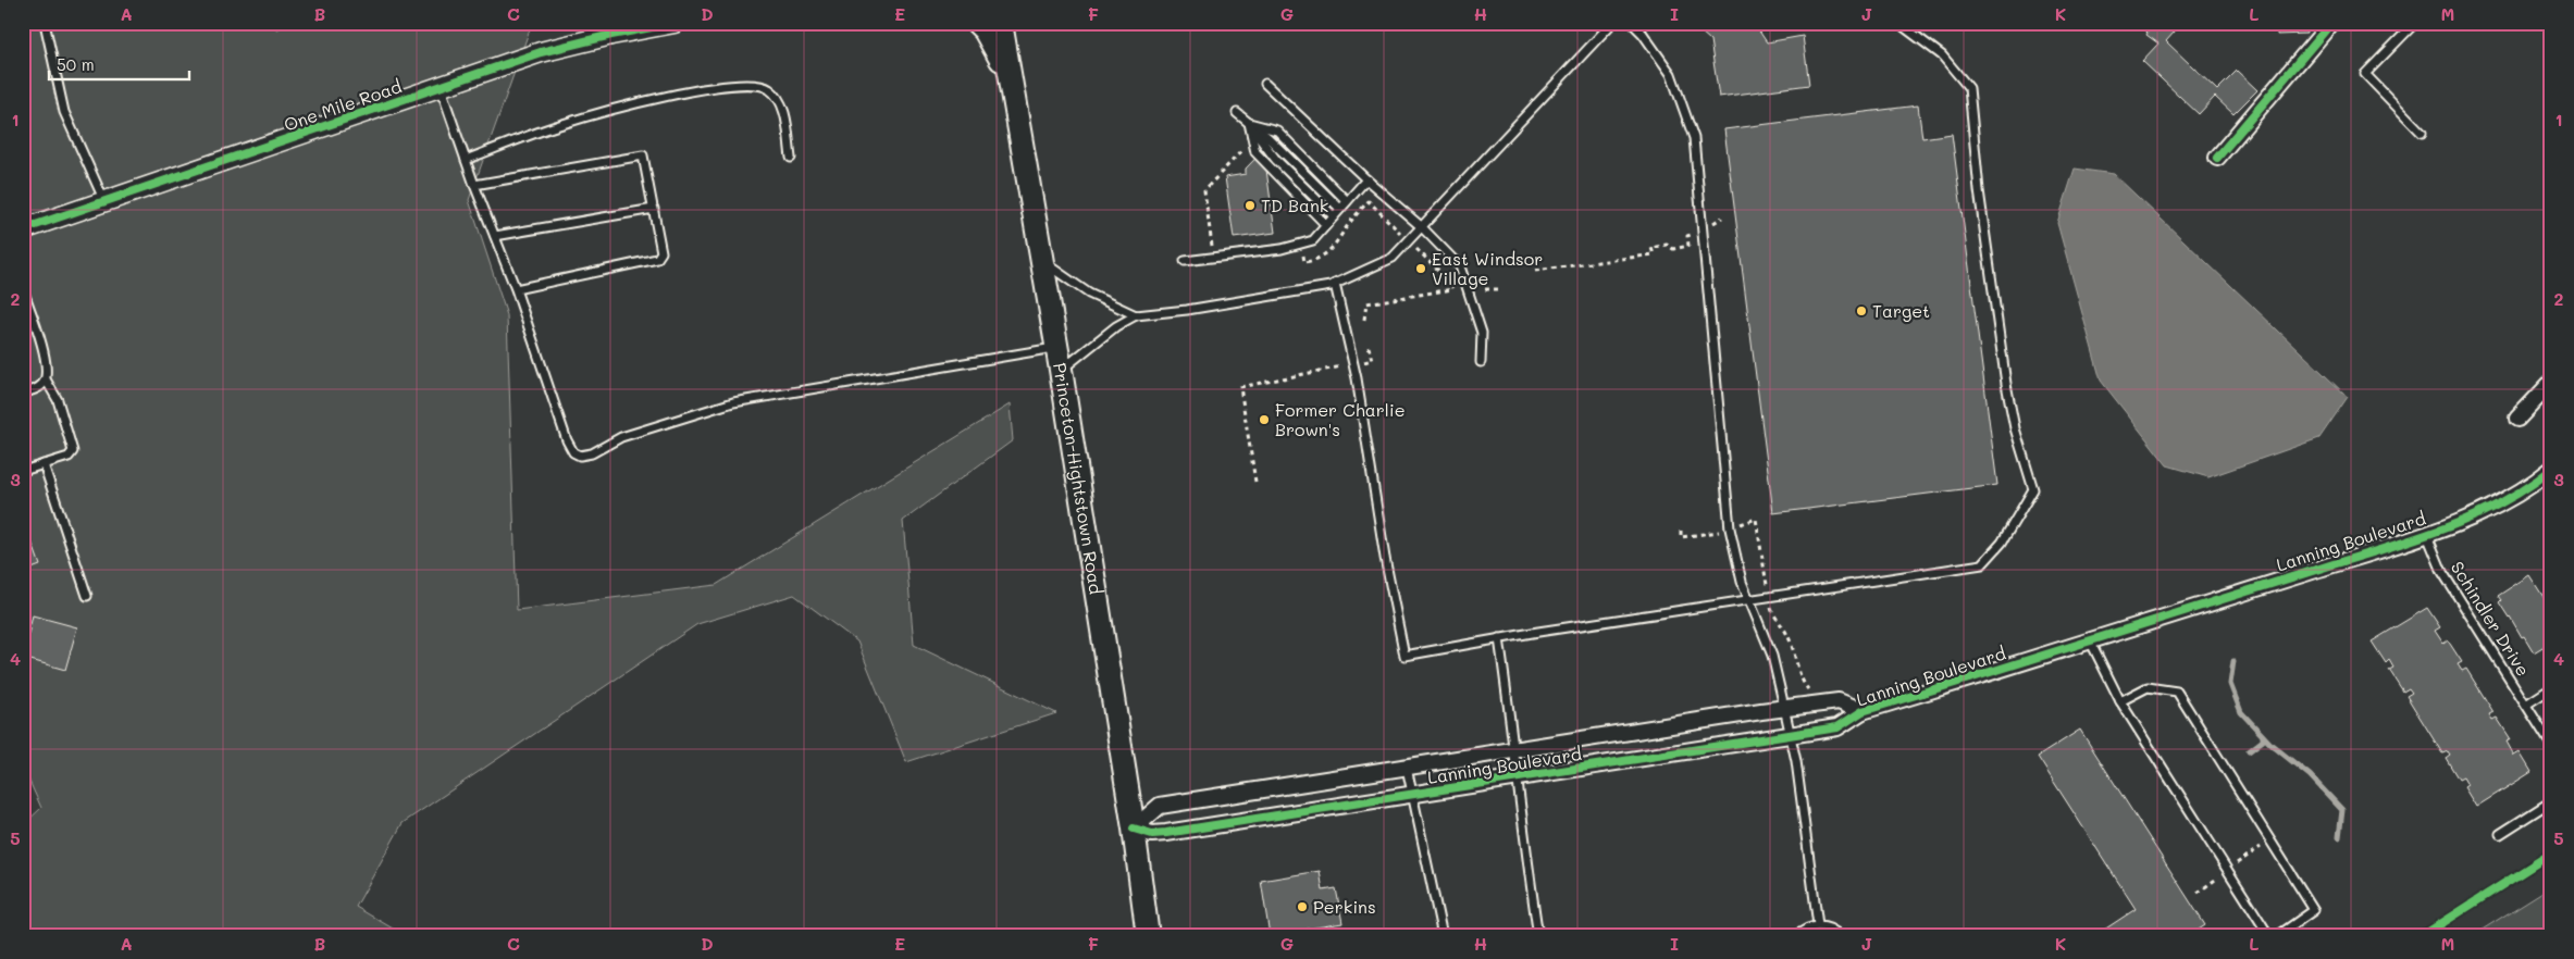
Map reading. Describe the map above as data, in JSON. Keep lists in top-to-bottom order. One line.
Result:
{"streets":{"main road":["Princeton-Hightstown Road"],"street":["One Mile Road","Lanning Boulevard"],"lane":["Schindler Drive"]},"crossings":[["Princeton-Hightstown Road","Lanning Boulevard"],["Lanning Boulevard","Schindler Drive"]],"places":["TD Bank","East Windsor Village","Target","Former Charlie Brown's","Perkins"],"scale_bar":"50 m","grid":{"columns":["A","B","C","D","E","F","G","H","I","J","K","L","M"],"rows":["1","2","3","4","5"]}}
